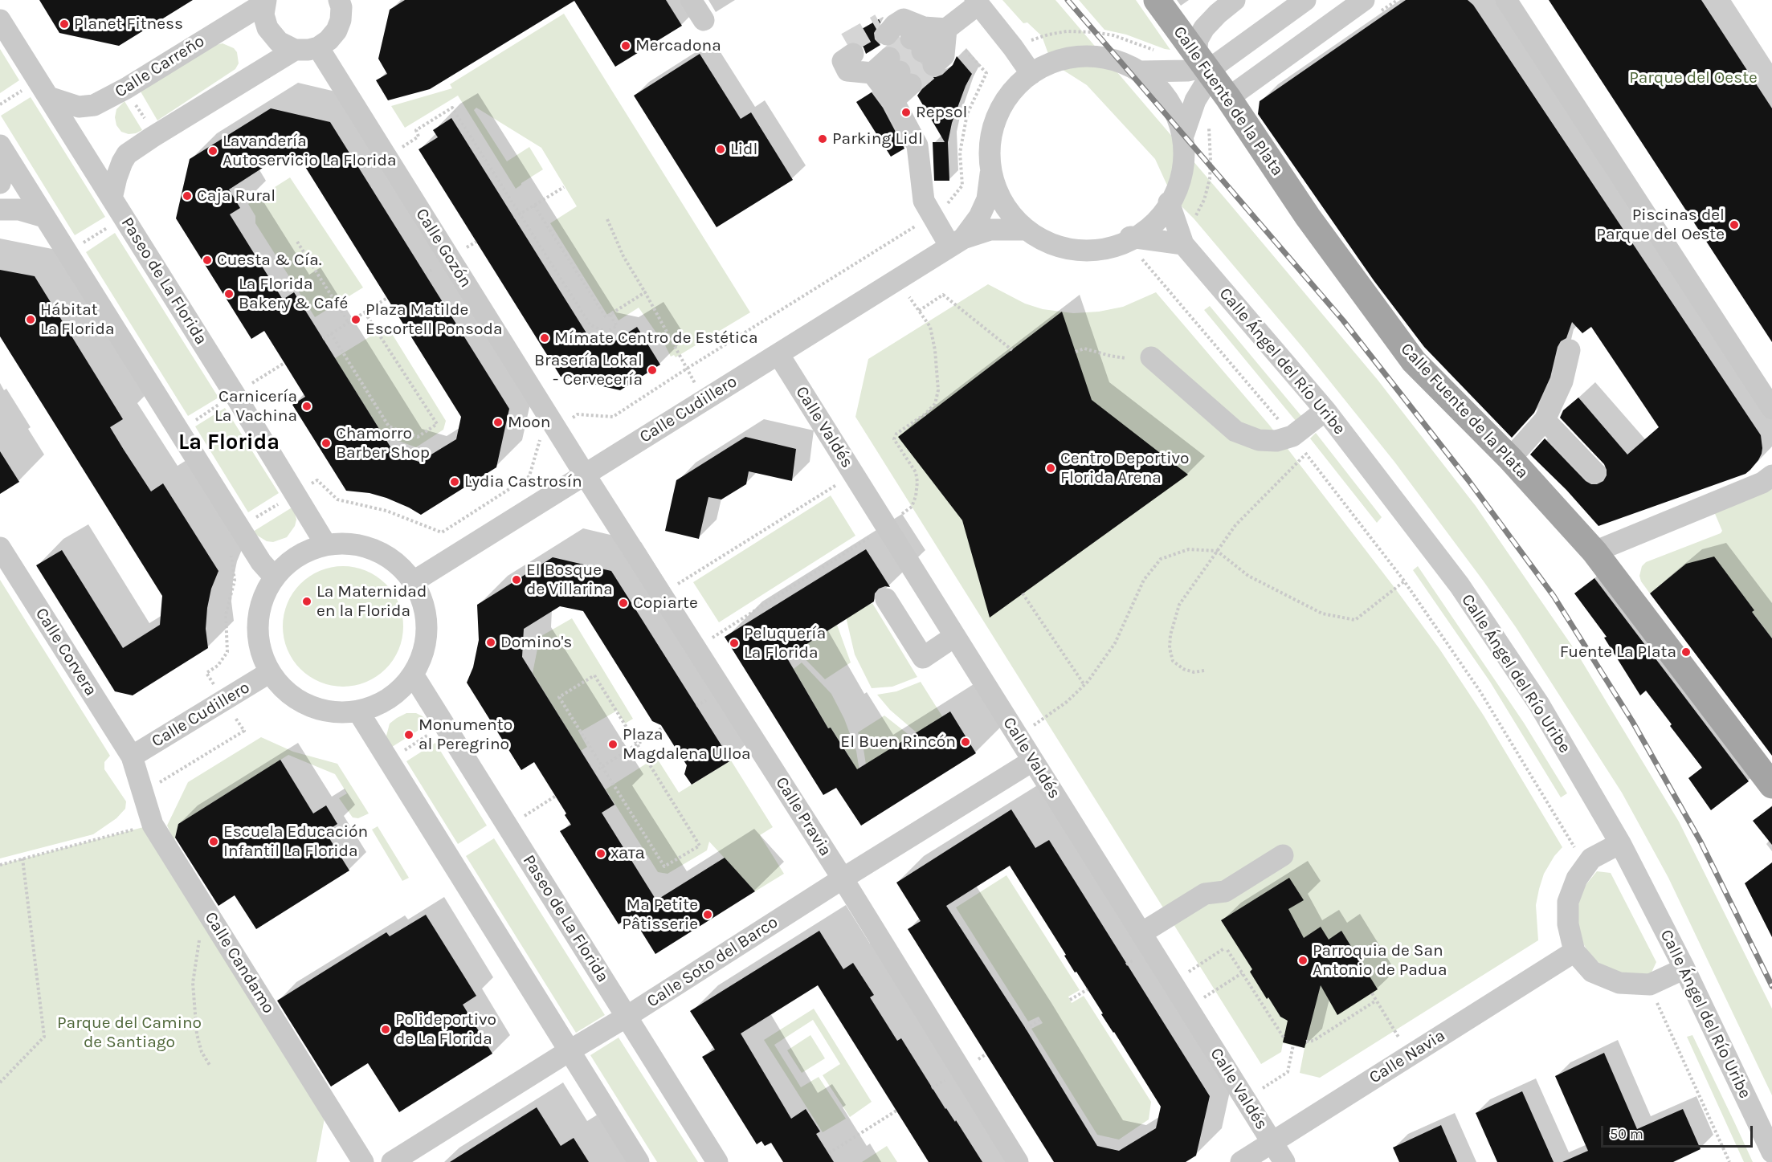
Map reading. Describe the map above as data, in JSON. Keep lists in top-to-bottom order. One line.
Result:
{"streets":{"main road":["Calle Fuente de la Plata"],"street":["Calle Carreño","Calle Gozón","Paseo de La Florida","Calle Ángel del Río Uribe","Calle Cudillero","Calle Valdés","Calle Corvera","Calle Pravia","Calle Soto del Barco","Calle Candamo","Calle Navia"]},"crossings":[["Calle Carreño","Paseo de La Florida"],["Calle Gozón","Calle Cudillero"],["Calle Gozón","Calle Pravia"],["Paseo de La Florida","Calle Cudillero"],["Paseo de La Florida","Calle Soto del Barco"],["Calle Cudillero","Calle Valdés"],["Calle Cudillero","Calle Corvera"],["Calle Cudillero","Calle Pravia"],["Calle Cudillero","Calle Candamo"],["Calle Valdés","Calle Soto del Barco"],["Calle Valdés","Calle Navia"],["Calle Corvera","Calle Candamo"],["Calle Pravia","Calle Soto del Barco"]],"districts":["La Florida"],"parks":["Parque del Oeste","Parque del Camino de Santiago"],"places":["Planet Fitness","Mercadona","Repsol","Parking Lidl","Lidl","Lavandería Autoservicio La Florida","Caja Rural","Piscinas del Parque del Oeste","Cuesta & Cía.","La Florida Bakery & Café","Hábitat La Florida","Plaza Matilde Escortell Ponsoda","Mímate Centro de Estética","Brasería Lokal - Cervecería","Carnicería La Vachina","Moon","Chamorro Barber Shop","Centro Deportivo Florida Arena","Lydia Castrosín","El Bosque de Villarina","La Maternidad en la Florida","Copiarte","Domino's","Peluquería La Florida","Fuente La Plata","Monumento al Peregrino","El Buen Rincón","Plaza Magdalena Ulloa","Escuela Educación Infantil La Florida","хата","Ma Petite Pâtisserie","Parroquia de San Antonio de Padua","Polideportivo de La Florida"],"scale_bar":"50 m"}
